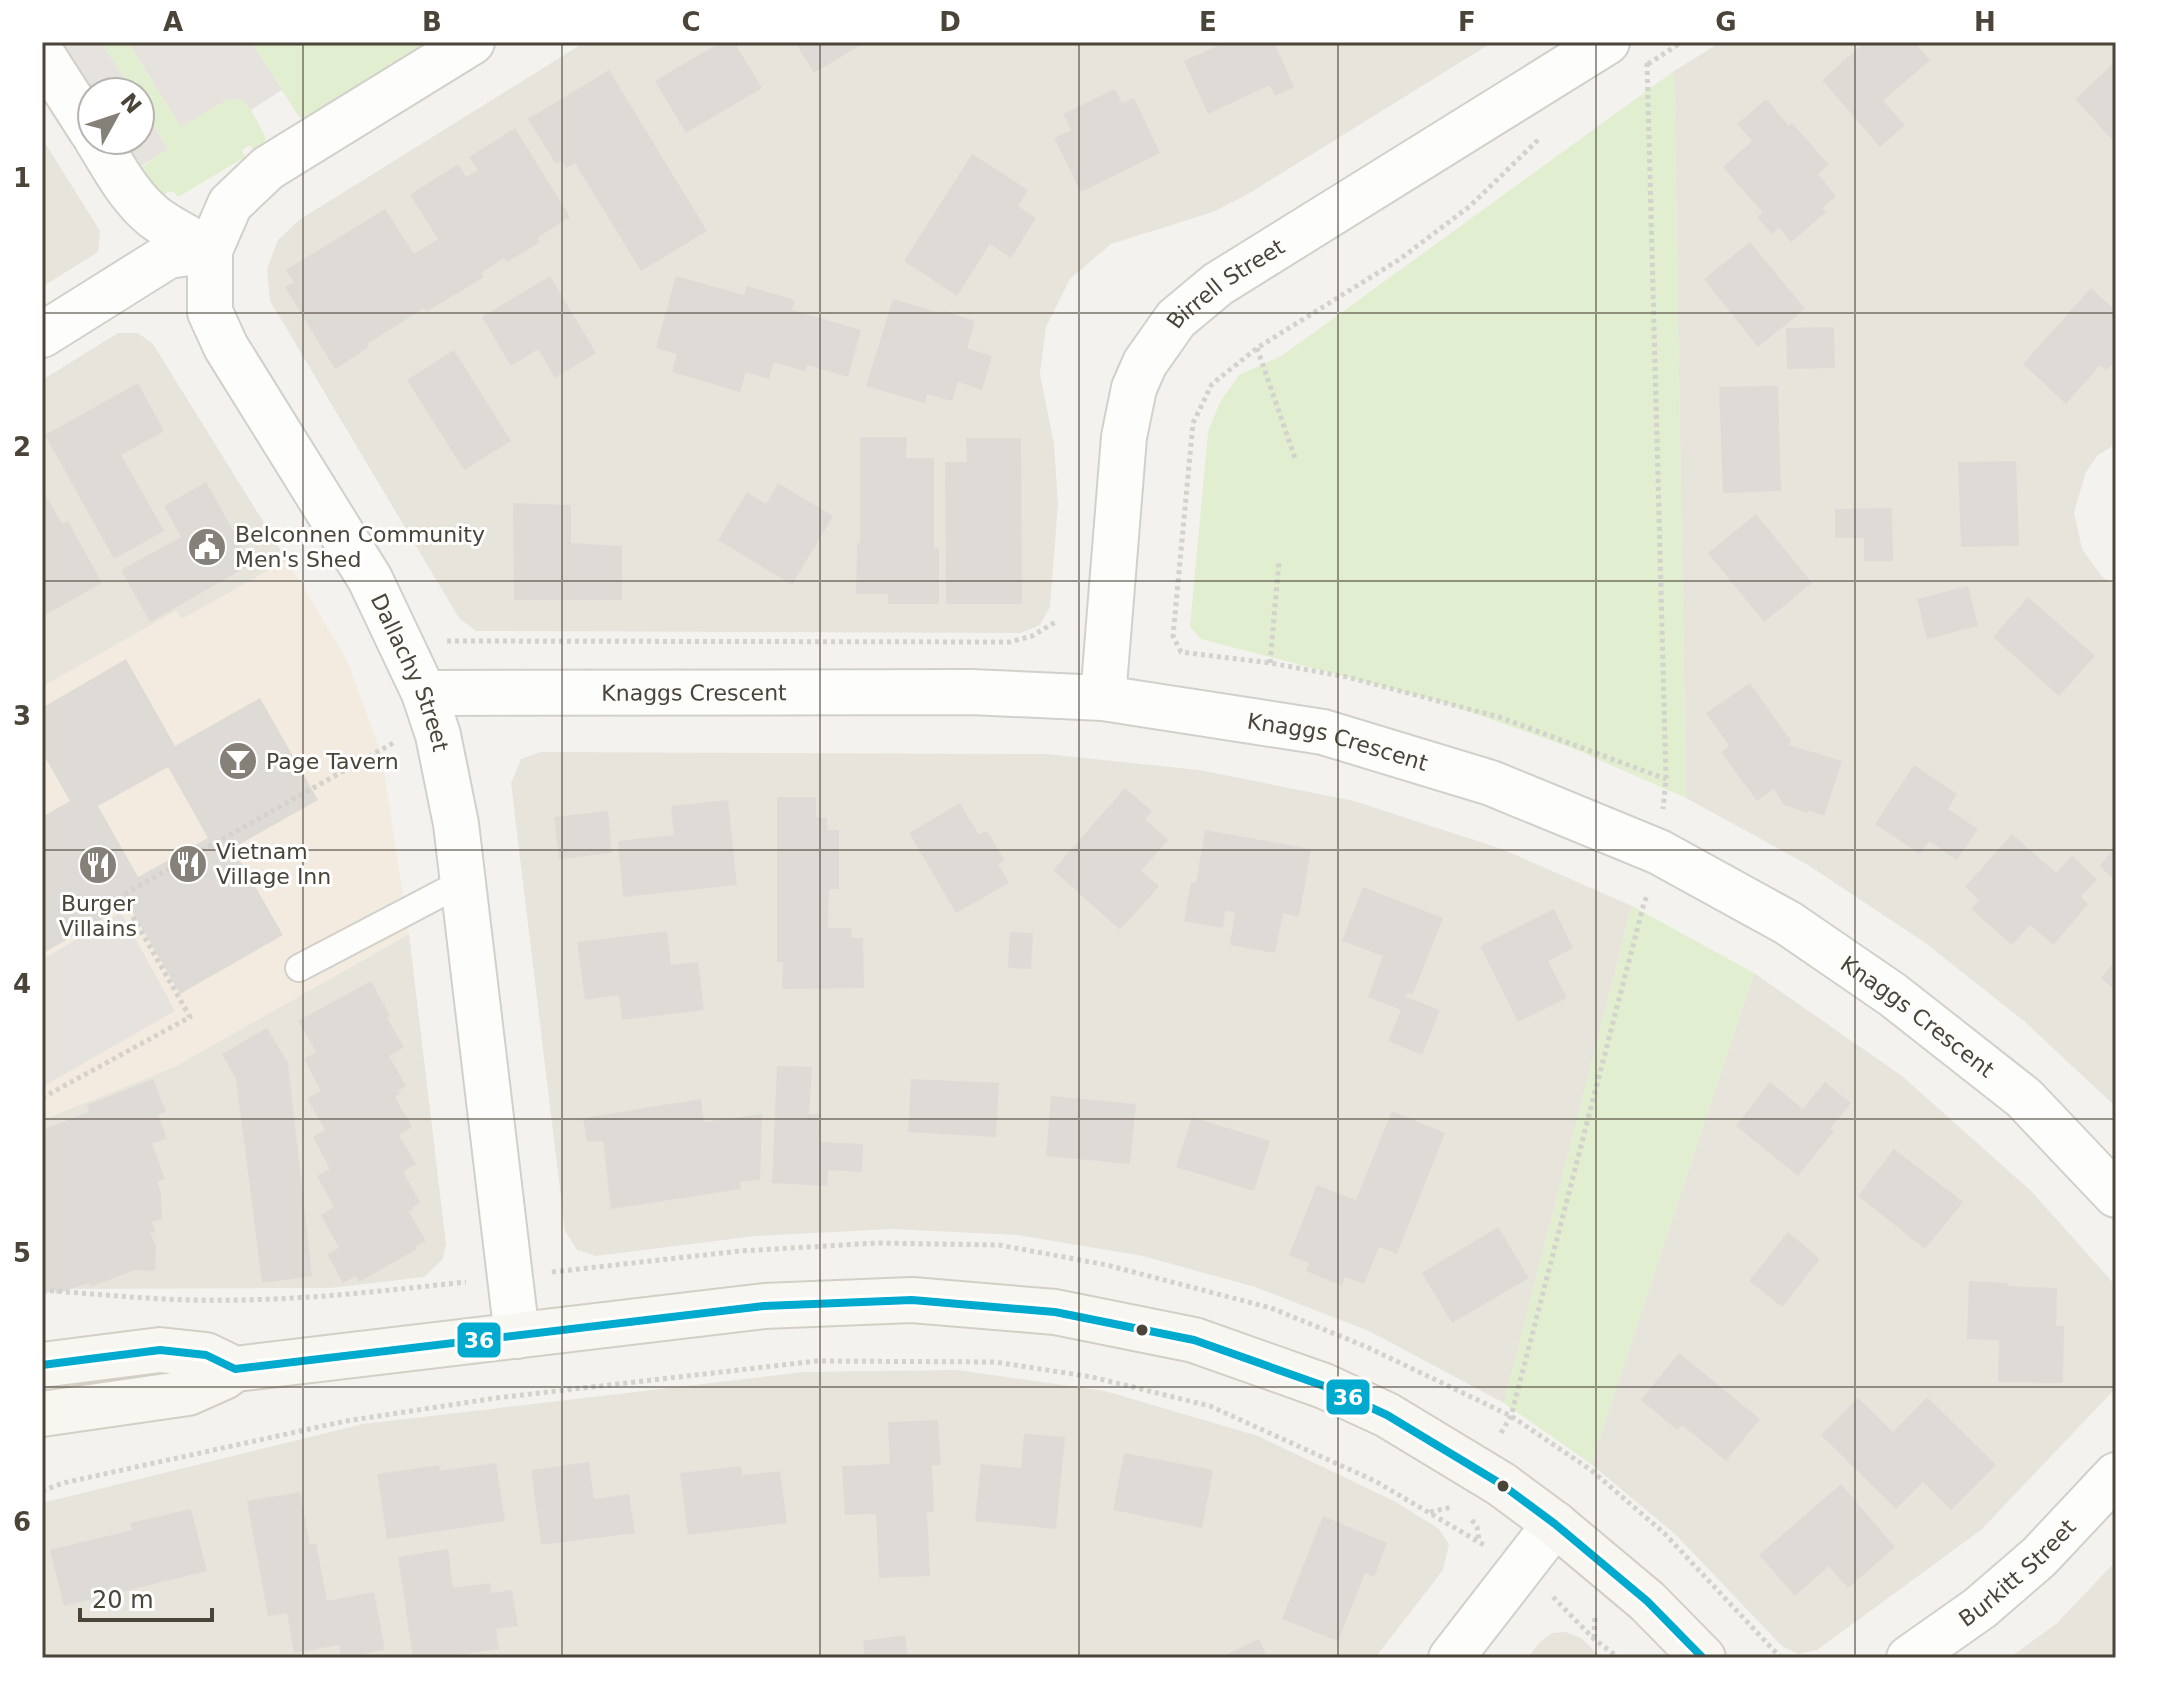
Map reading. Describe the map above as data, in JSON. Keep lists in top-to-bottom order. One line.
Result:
{"streets":{"street":["Birrell Street","Dallachy Street","Knaggs Crescent","Burkitt Street"]},"crossings":[["Birrell Street","Knaggs Crescent"],["Dallachy Street","Knaggs Crescent"]],"places":{"public building":["Belconnen Community Men's Shed"],"bar":["Page Tavern"],"restaurant":["Vietnam Village Inn","Burger Villains"]},"lines":["transit line 36"],"scale_bar":"20 m","north":"top right","grid":{"columns":["A","B","C","D","E","F","G","H"],"rows":["1","2","3","4","5","6"]}}
